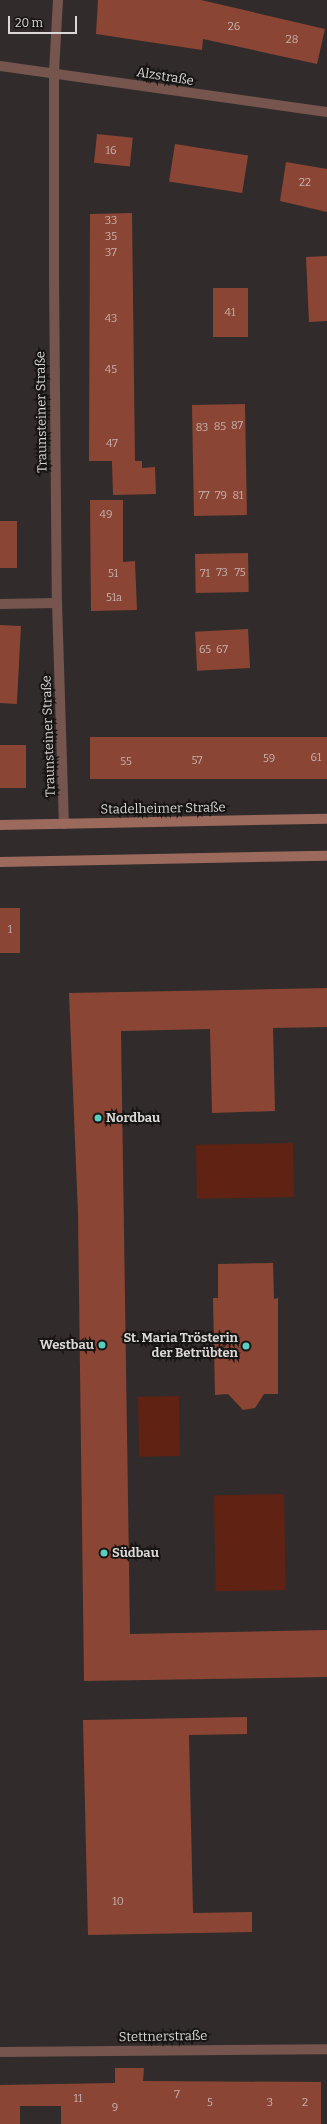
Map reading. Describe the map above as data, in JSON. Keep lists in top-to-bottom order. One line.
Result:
{"streets":{"main road":["Stadelheimer Straße"],"street":["Alzstraße","Traunsteiner Straße","Stettnerstraße"]},"crossings":[["Alzstraße","Traunsteiner Straße"],["Traunsteiner Straße","Stadelheimer Straße"]],"places":["Nordbau","Westbau","St. Maria Trösterin der Betrübten","Südbau"],"house_numbers":["26","28","16","22","33","35","37","41","43","45","87","85","83","47","77","79","81","49","73","75","51","71","51a","65","67","61","59","57","55","1","10","7","11","5","3","2","9"],"scale_bar":"20 m"}
